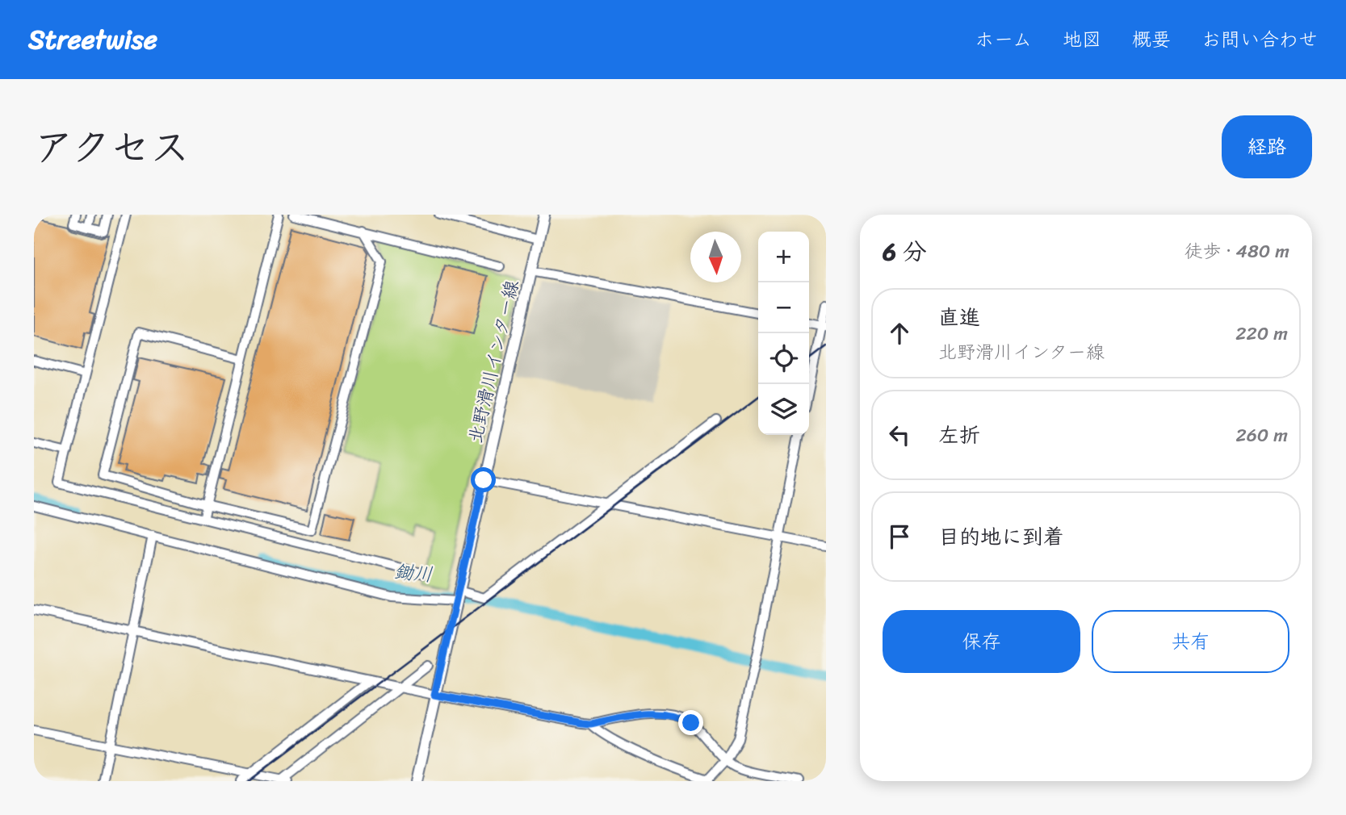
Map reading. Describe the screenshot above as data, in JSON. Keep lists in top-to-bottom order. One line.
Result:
{"streets":{"main road":["北野滑川インター線"]},"water":["鋤川"],"north":"bottom","page":{"header":"Streetwise","nav":["ホーム","地図","概要","お問い合わせ"],"title":"アクセス","buttons":["経路",["保存","共有"]],"heading":["6 分","徒歩 · 480 m"],"map_buttons":["+","−"],"list":[["直進","北野滑川インター線","220 m"],["左折","260 m"],"目的地に到着"]}}
